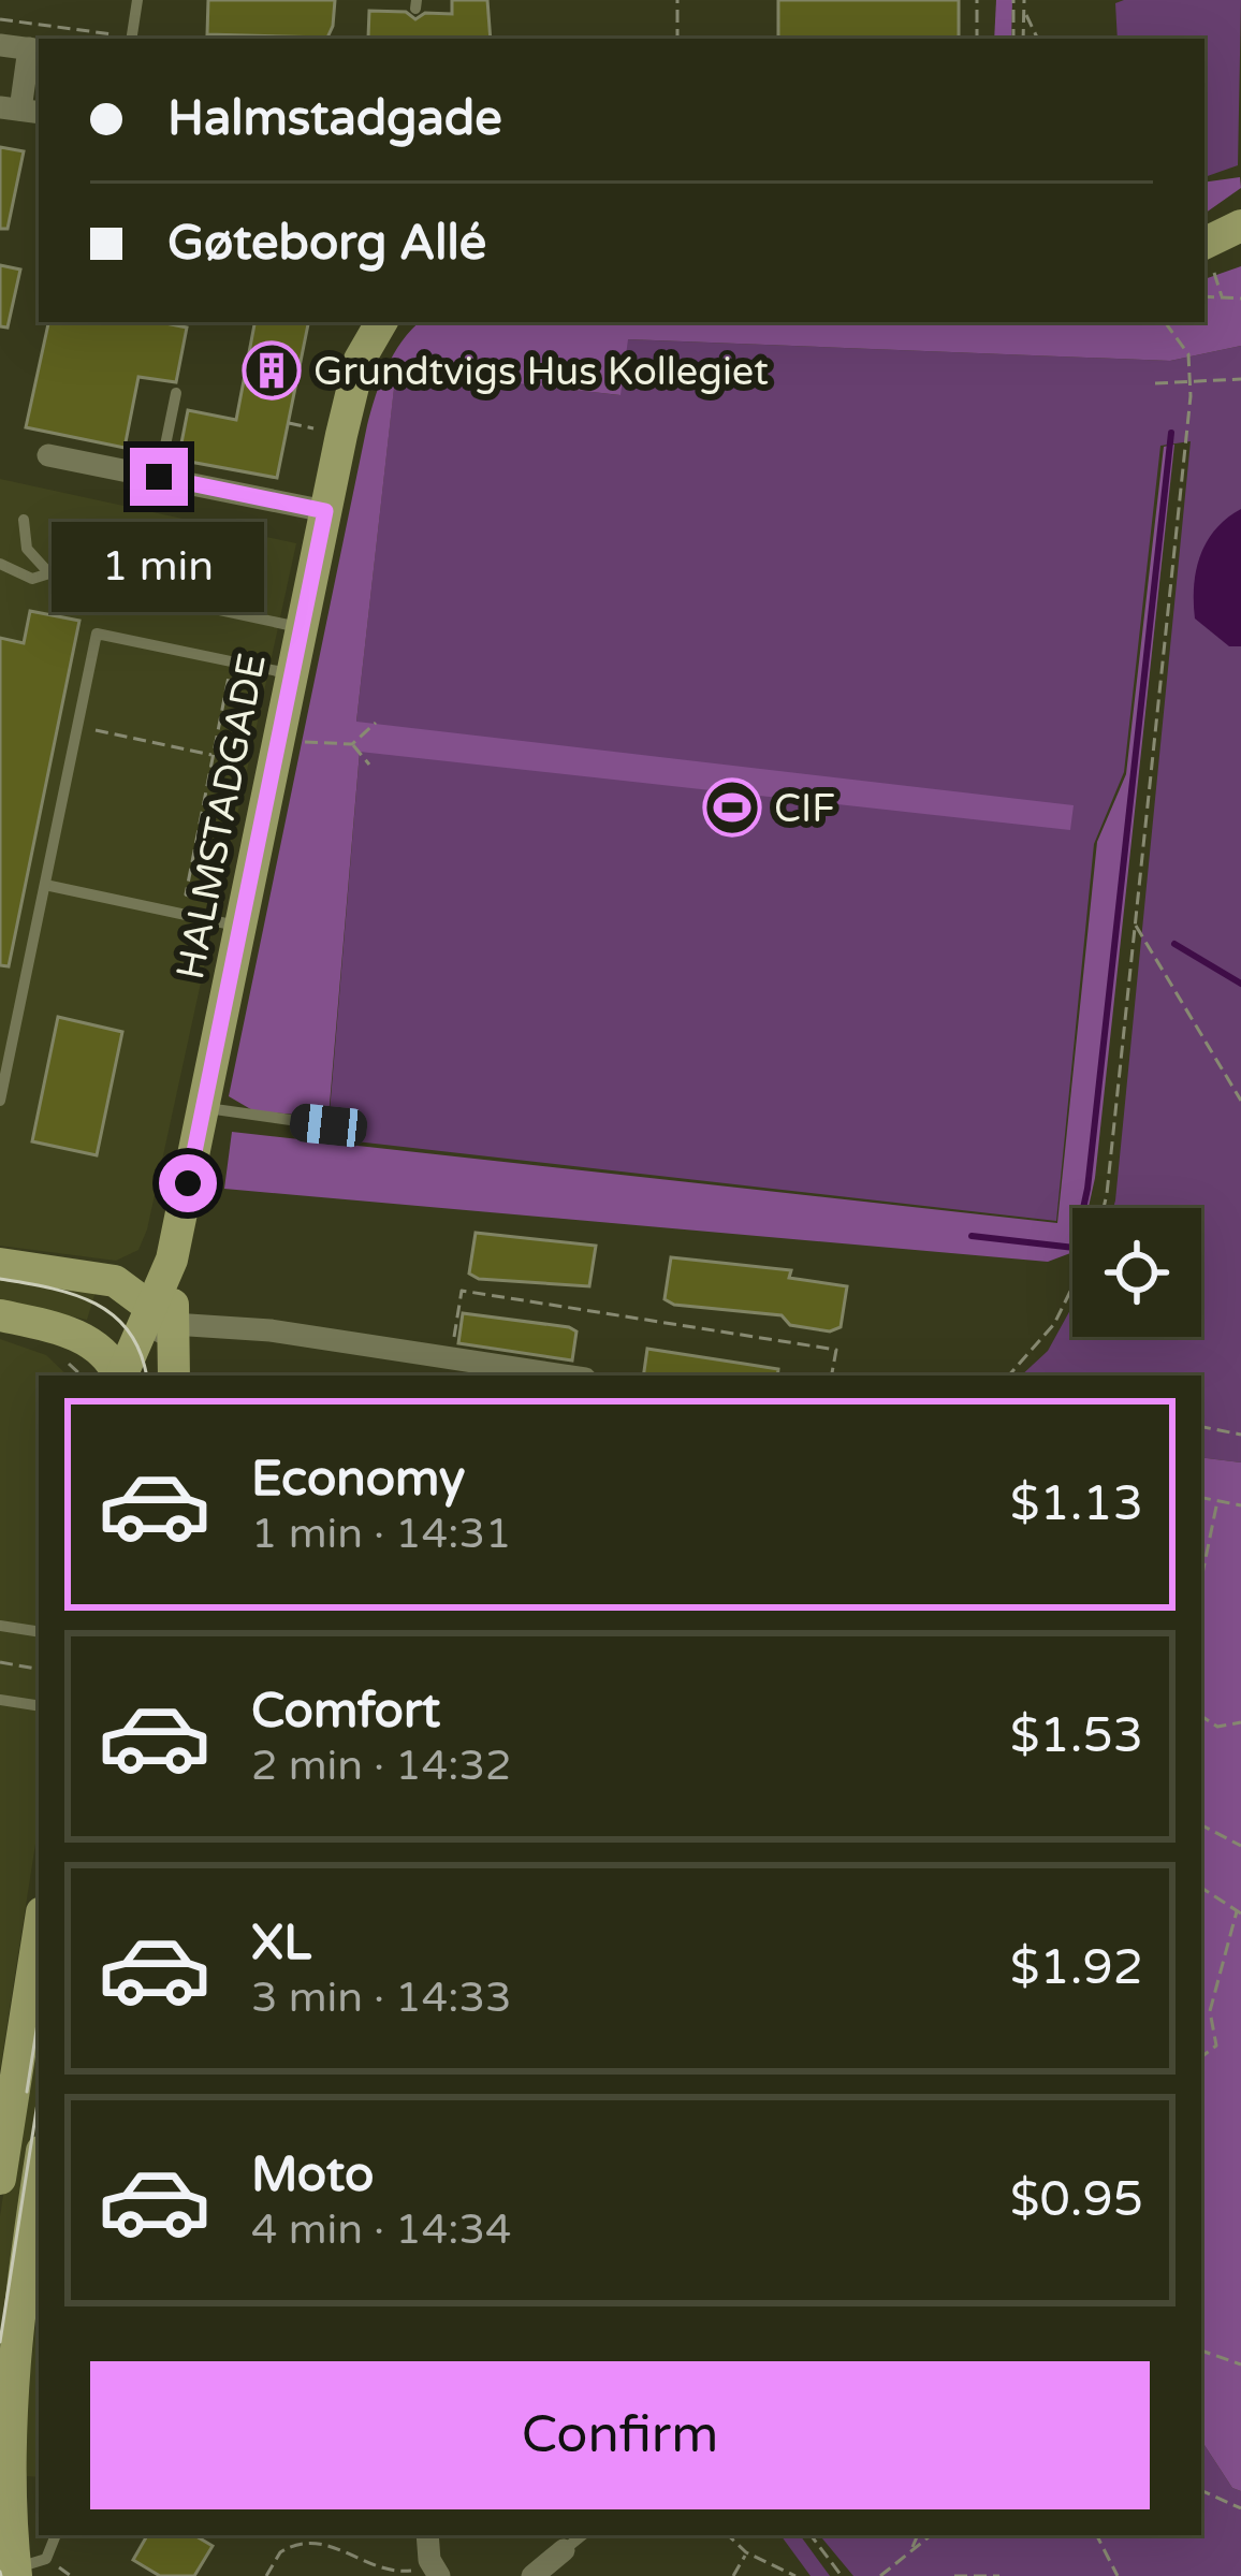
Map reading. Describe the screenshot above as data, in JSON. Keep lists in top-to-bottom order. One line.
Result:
{"streets":{"street":["HALMSTADGADE"]},"places":{"building":["Grundtvigs Hus Kollegiet"],"sports":["CIF"]},"page":{"banner":["Halmstadgade","Gøteborg Allé"],"bubble":"1 min","list":[{"name":"Economy","note":"1 min · 14:31","value":"$1.13"},{"name":"Comfort","note":"2 min · 14:32","value":"$1.53"},{"name":"XL","note":"3 min · 14:33","value":"$1.92"},{"name":"Moto","note":"4 min · 14:34","value":"$0.95"}],"buttons":"Confirm"}}
